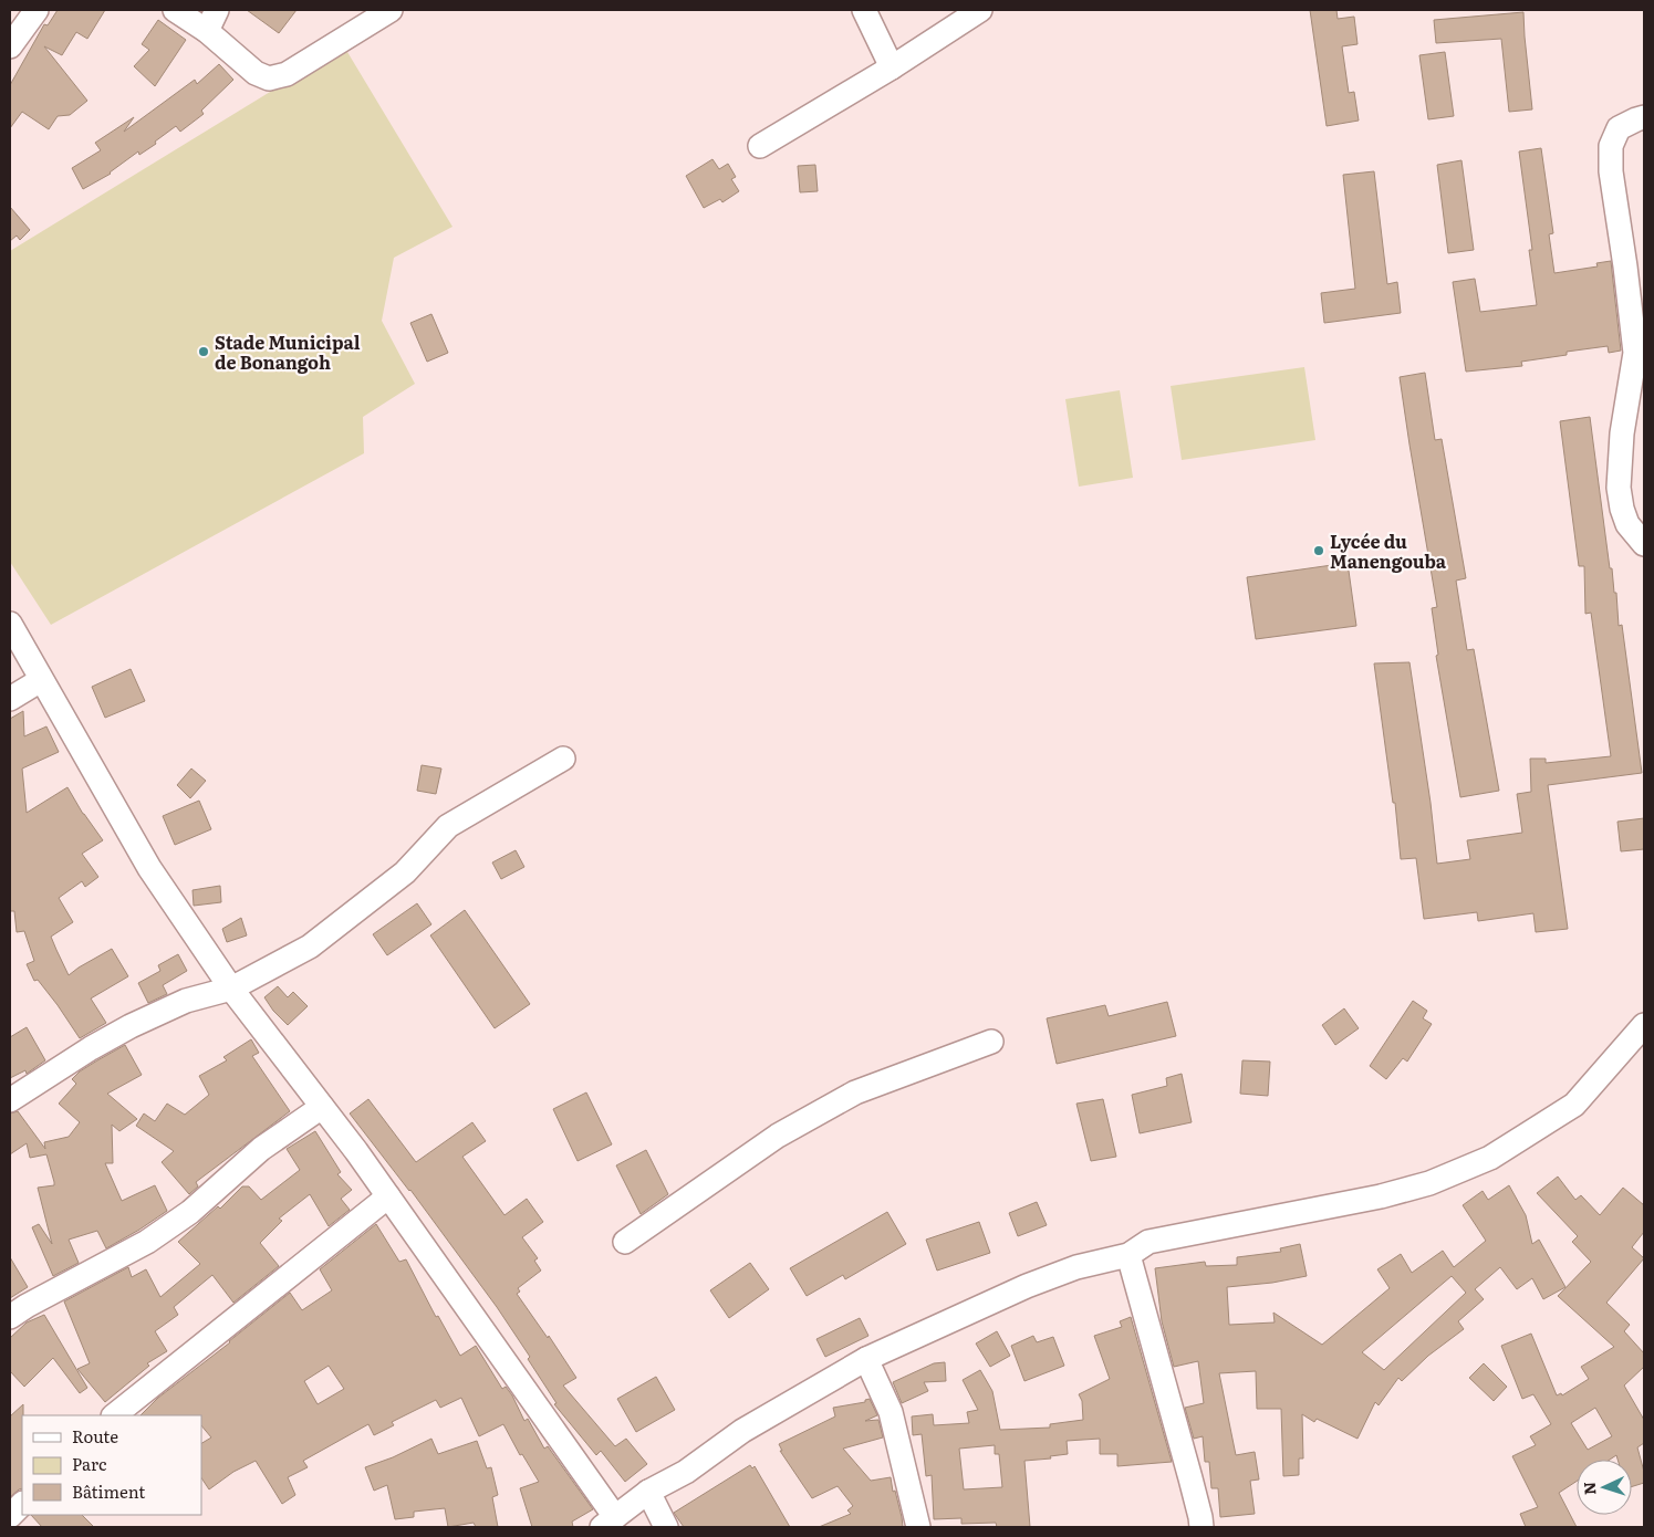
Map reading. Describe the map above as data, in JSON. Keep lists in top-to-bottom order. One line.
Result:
{"places":["Stade Municipal de Bonangoh","Lycée du Manengouba"],"legend":["Route","Parc","Bâtiment"],"north":"left"}
